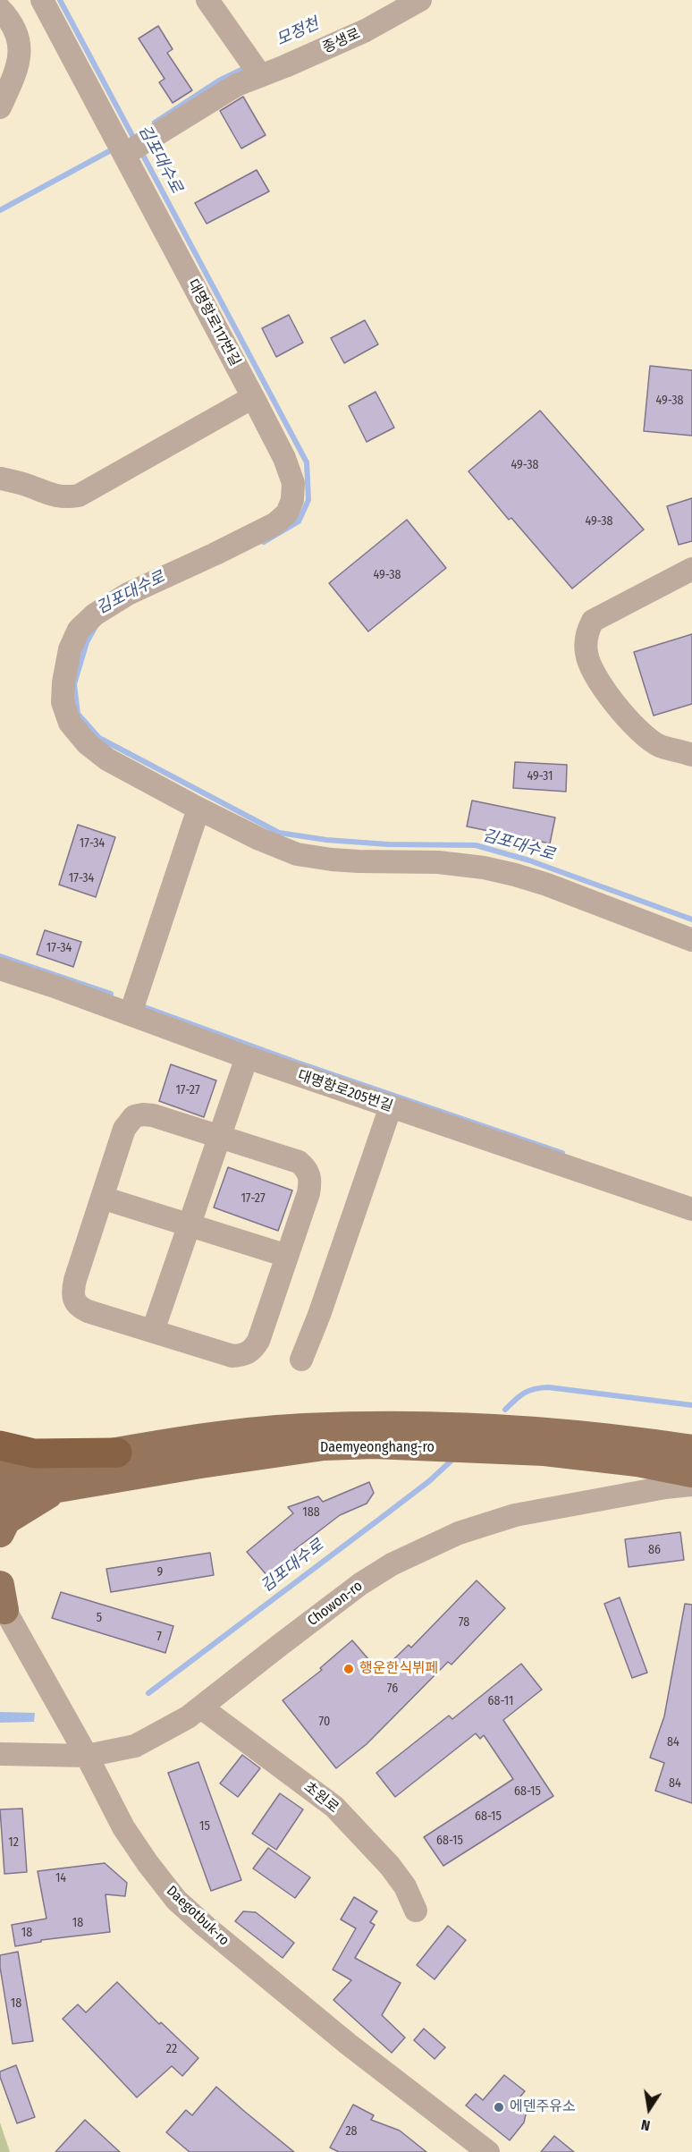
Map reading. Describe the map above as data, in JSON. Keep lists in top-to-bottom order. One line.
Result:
{"streets":{"main road":["Daemyeonghang-ro"],"street":["종생로","대명항로117번길","대명항로205번길","Chowon-ro","초원로","Daegotbuk-ro"]},"crossings":[["종생로","대명항로117번길"],["Chowon-ro","초원로"],["Chowon-ro","Daegotbuk-ro"]],"water":["모정천","김포대수로"],"places":["행운한식뷔페","에덴주유소"],"house_numbers":["49-38","49-38","49-38","49-38","49-31","17-34","17-34","17-34","17-27","17-27","188","86","9","5","78","7","76","68-11","70","84","84","68-15","68-15","15","68-15","12","14","18","18","18","22","28"],"north":"bottom"}
